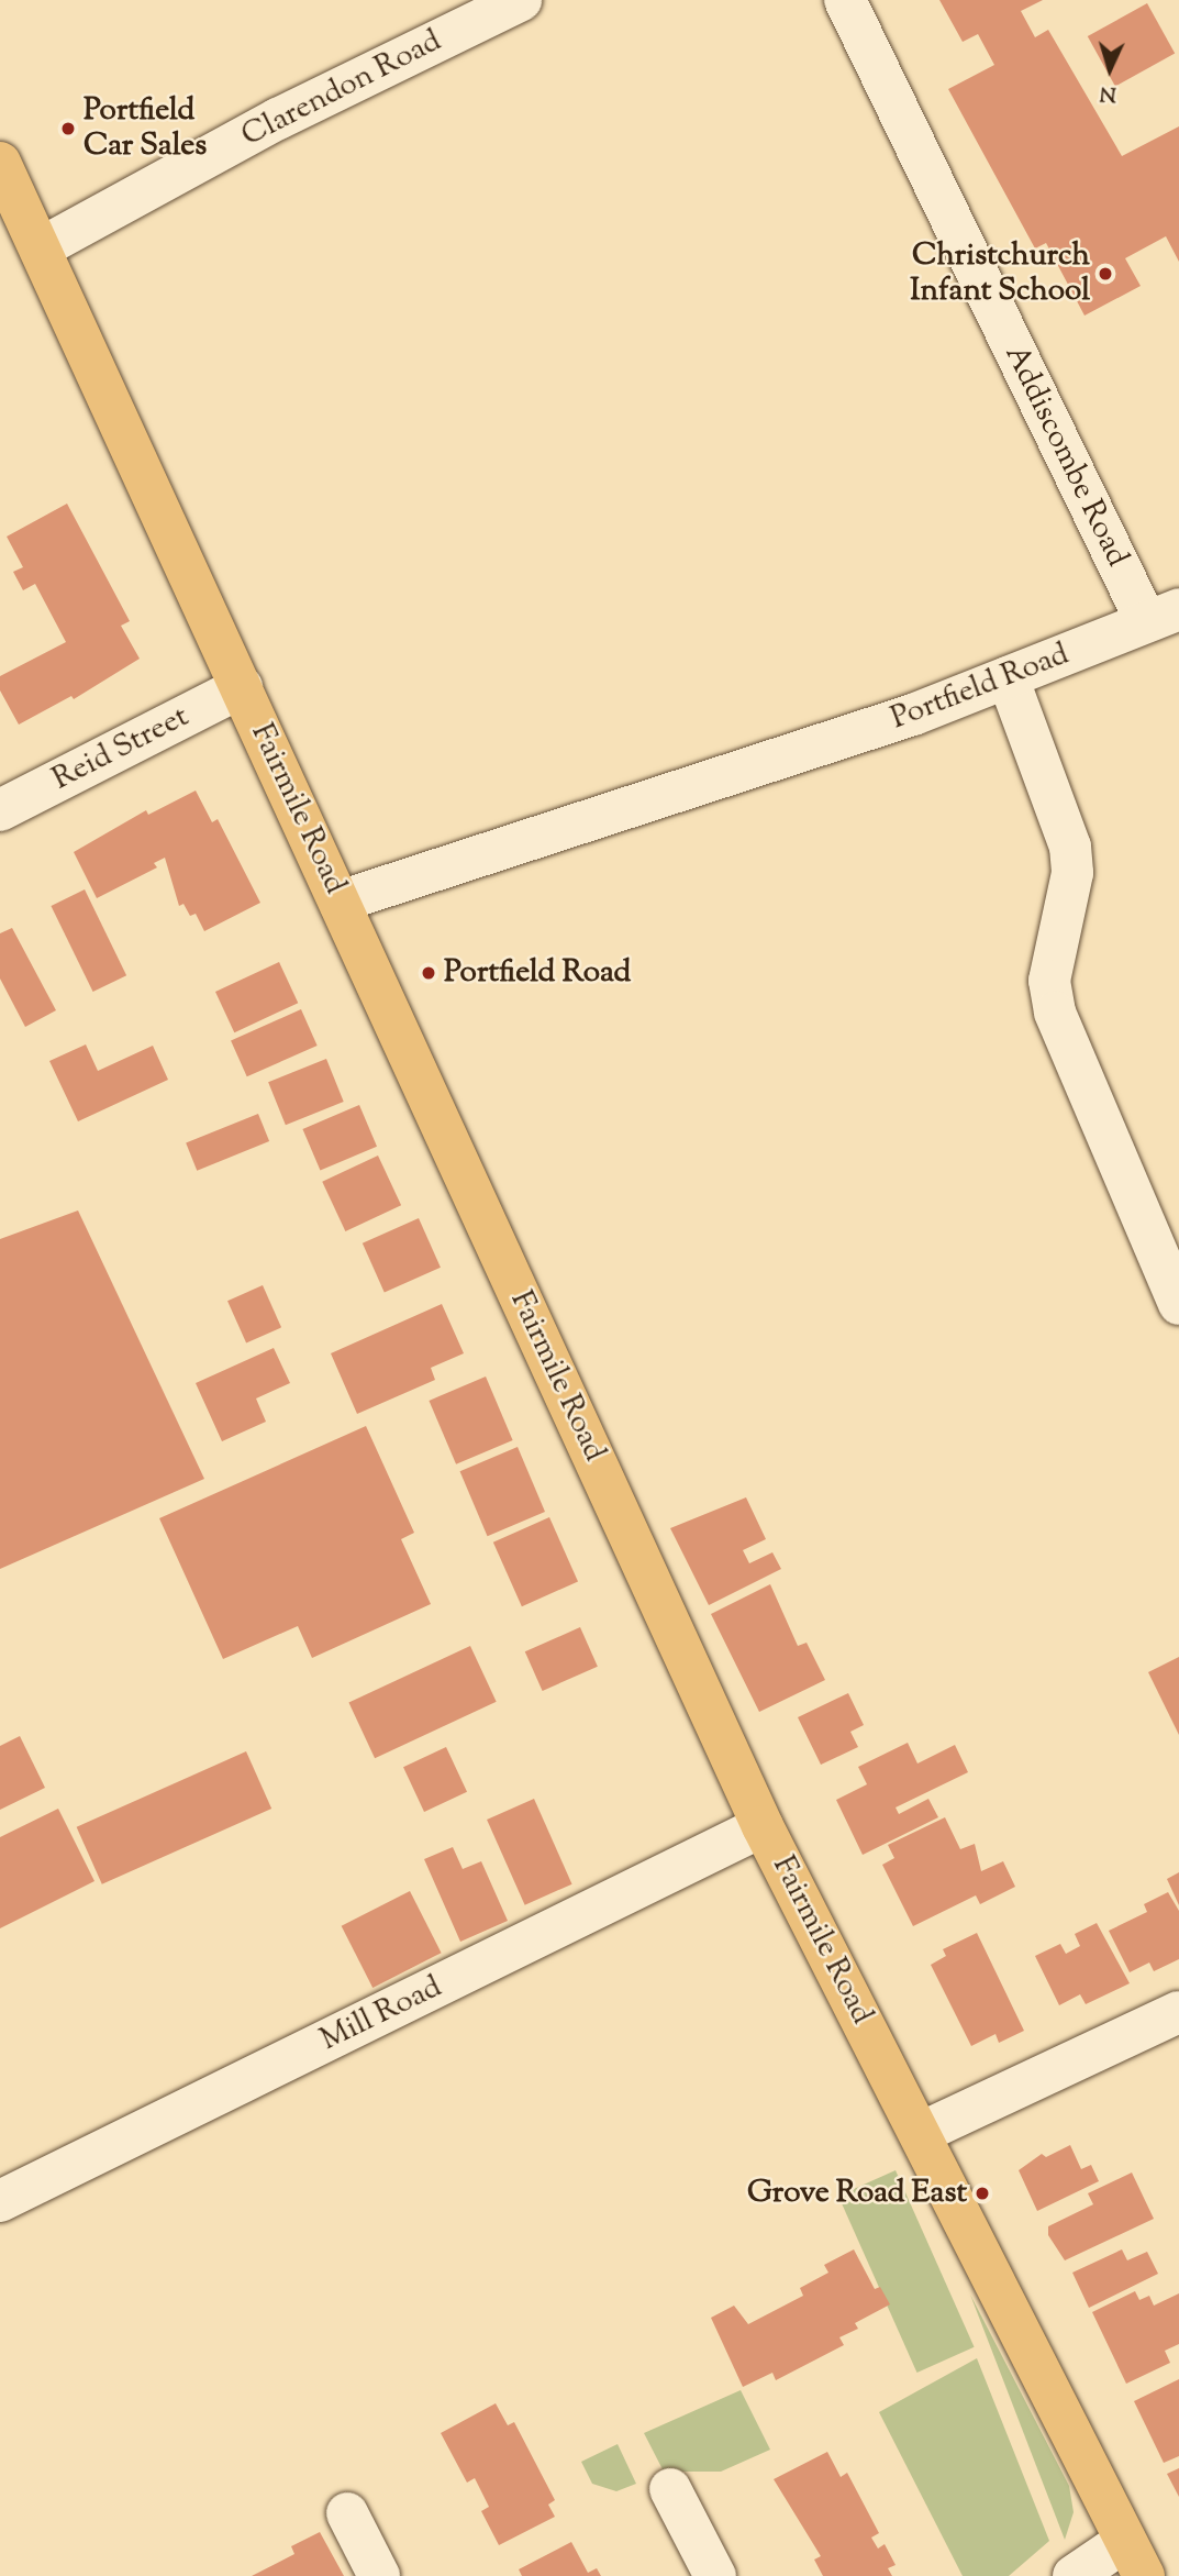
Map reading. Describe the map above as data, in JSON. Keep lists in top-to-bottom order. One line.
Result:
{"streets":{"main road":["Fairmile Road"],"street":["Clarendon Road","Addiscombe Road","Portfield Road","Reid Street","Mill Road"]},"crossings":[["Clarendon Road","Fairmile Road"],["Addiscombe Road","Portfield Road"],["Portfield Road","Fairmile Road"],["Reid Street","Fairmile Road"],["Fairmile Road","Mill Road"]],"places":["Portfield Car Sales","Christchurch Infant School","Portfield Road","Grove Road East"],"north":"bottom"}
